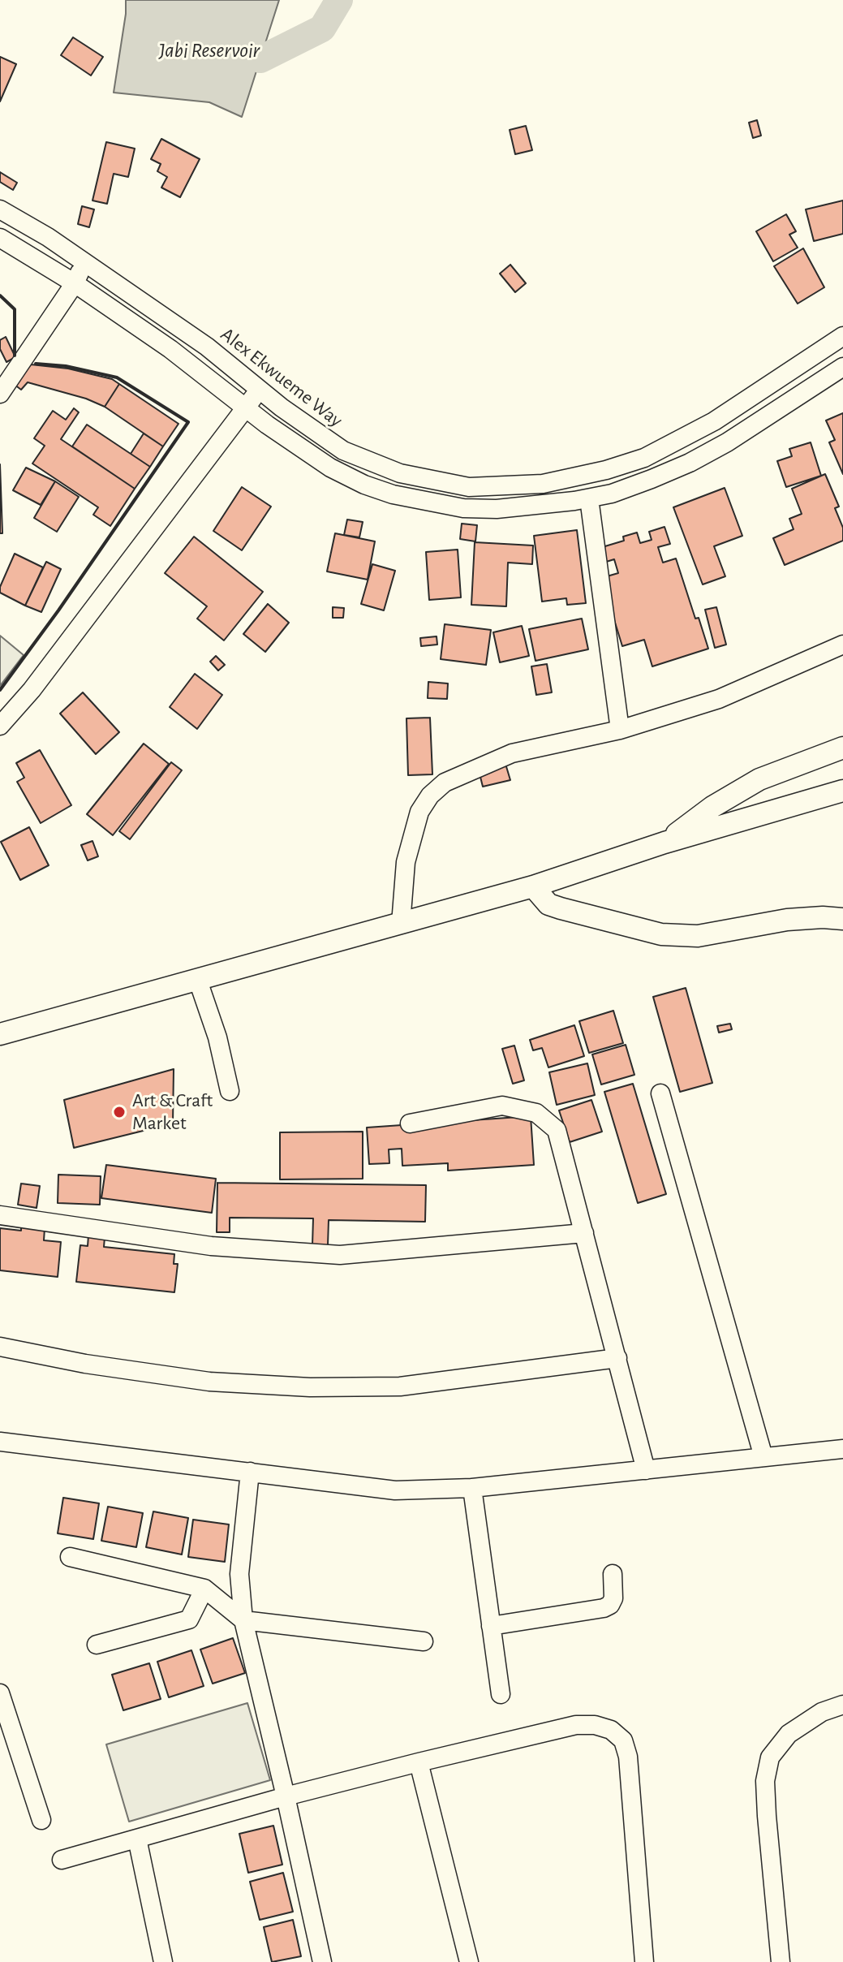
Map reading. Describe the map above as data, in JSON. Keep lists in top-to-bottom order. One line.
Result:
{"streets":{"street":["Alex Ekwueme Way"]},"water":["Jabi Reservoir"],"places":["Art & Craft Market"]}
